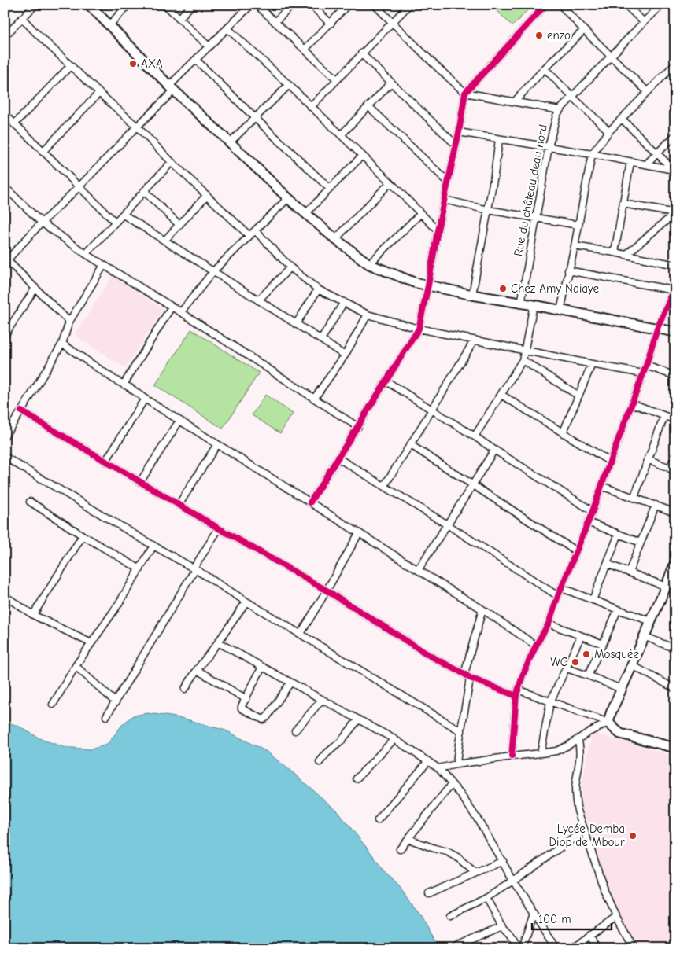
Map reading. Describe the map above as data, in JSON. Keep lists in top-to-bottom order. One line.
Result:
{"streets":{"street":["Rue du château deau nord"]},"places":["enzo","AXA","Chez Amy Ndiaye","Mosquée","WC","Lycée Demba Diop de Mbour"],"scale_bar":"100 m"}
